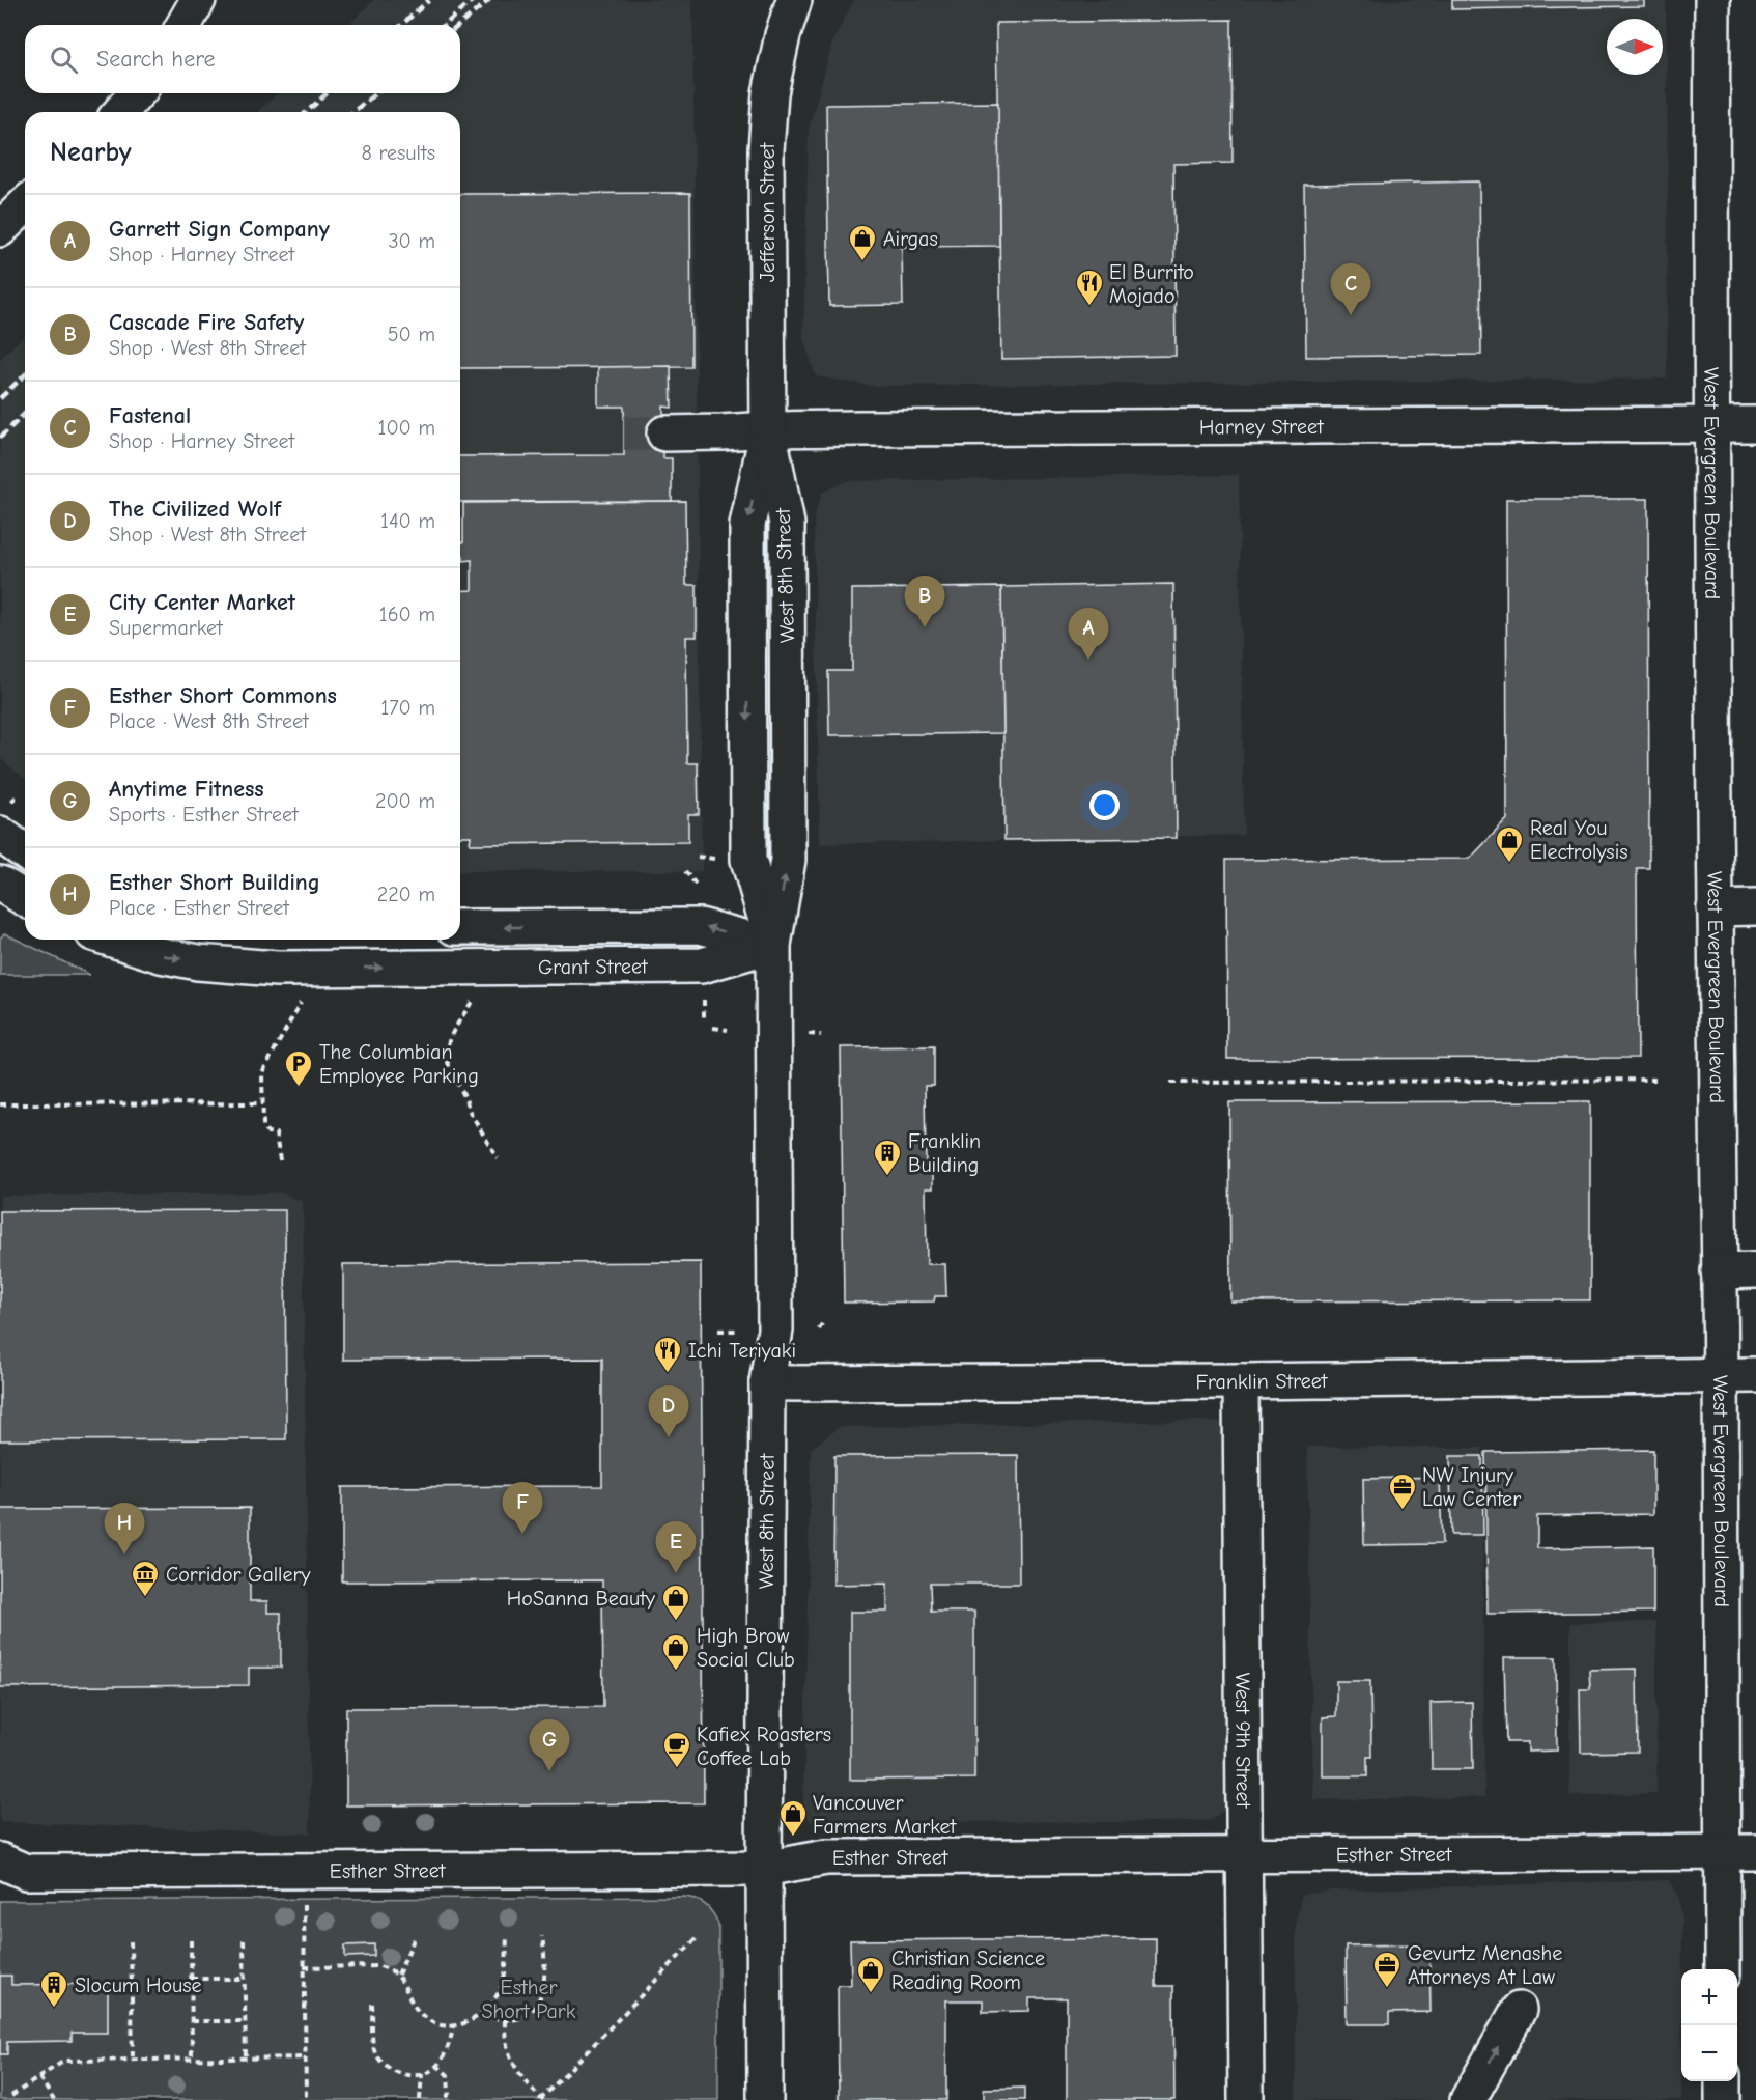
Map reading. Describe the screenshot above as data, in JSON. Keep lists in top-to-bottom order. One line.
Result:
{"streets":{"street":["Jefferson Street","Harney Street","West Evergreen Boulevard","West 8th Street","Grant Street","Franklin Street","West 9th Street","Esther Street"]},"crossings":[["Jefferson Street","Harney Street"],["Jefferson Street","West 8th Street"],["Harney Street","West Evergreen Boulevard"],["Harney Street","West 8th Street"],["West Evergreen Boulevard","Franklin Street"],["West Evergreen Boulevard","Esther Street"],["West 8th Street","Grant Street"],["West 8th Street","Franklin Street"],["West 8th Street","Esther Street"],["Franklin Street","West 9th Street"],["West 9th Street","Esther Street"]],"parks":["Esther Short Park"],"places":{"shop":["Airgas","Real You Electrolysis","HoSanna Beauty","High Brow Social Club","Vancouver Farmers Market","Christian Science Reading Room"],"restaurant":["El Burrito Mojado","Ichi Teriyaki"],"parking":["The Columbian Employee Parking"],"building":["Franklin Building","Slocum House"],"office":["NW Injury Law Center","Gevurtz Menashe Attorneys At Law"],"museum":["Corridor Gallery"],"cafe":["Kafiex Roasters Coffee Lab"]},"north":"right","page":{"search":"Search here","heading":["Nearby","8 results"],"list":[{"mark":"A","name":"Garrett Sign Company","note":"Shop · Harney Street","value":"30 m"},{"mark":"B","name":"Cascade Fire Safety","note":"Shop · West 8th Street","value":"50 m"},{"mark":"C","name":"Fastenal","note":"Shop · Harney Street","value":"100 m"},{"mark":"D","name":"The Civilized Wolf","note":"Shop · West 8th Street","value":"140 m"},{"mark":"E","name":"City Center Market","note":"Supermarket","value":"160 m"},{"mark":"F","name":"Esther Short Commons","note":"Place · West 8th Street","value":"170 m"},{"mark":"G","name":"Anytime Fitness","note":"Sports · Esther Street","value":"200 m"},{"mark":"H","name":"Esther Short Building","note":"Place · Esther Street","value":"220 m"}],"pins":["C","B","A","D","F","H","E","G"],"map_buttons":["+","−"]}}
